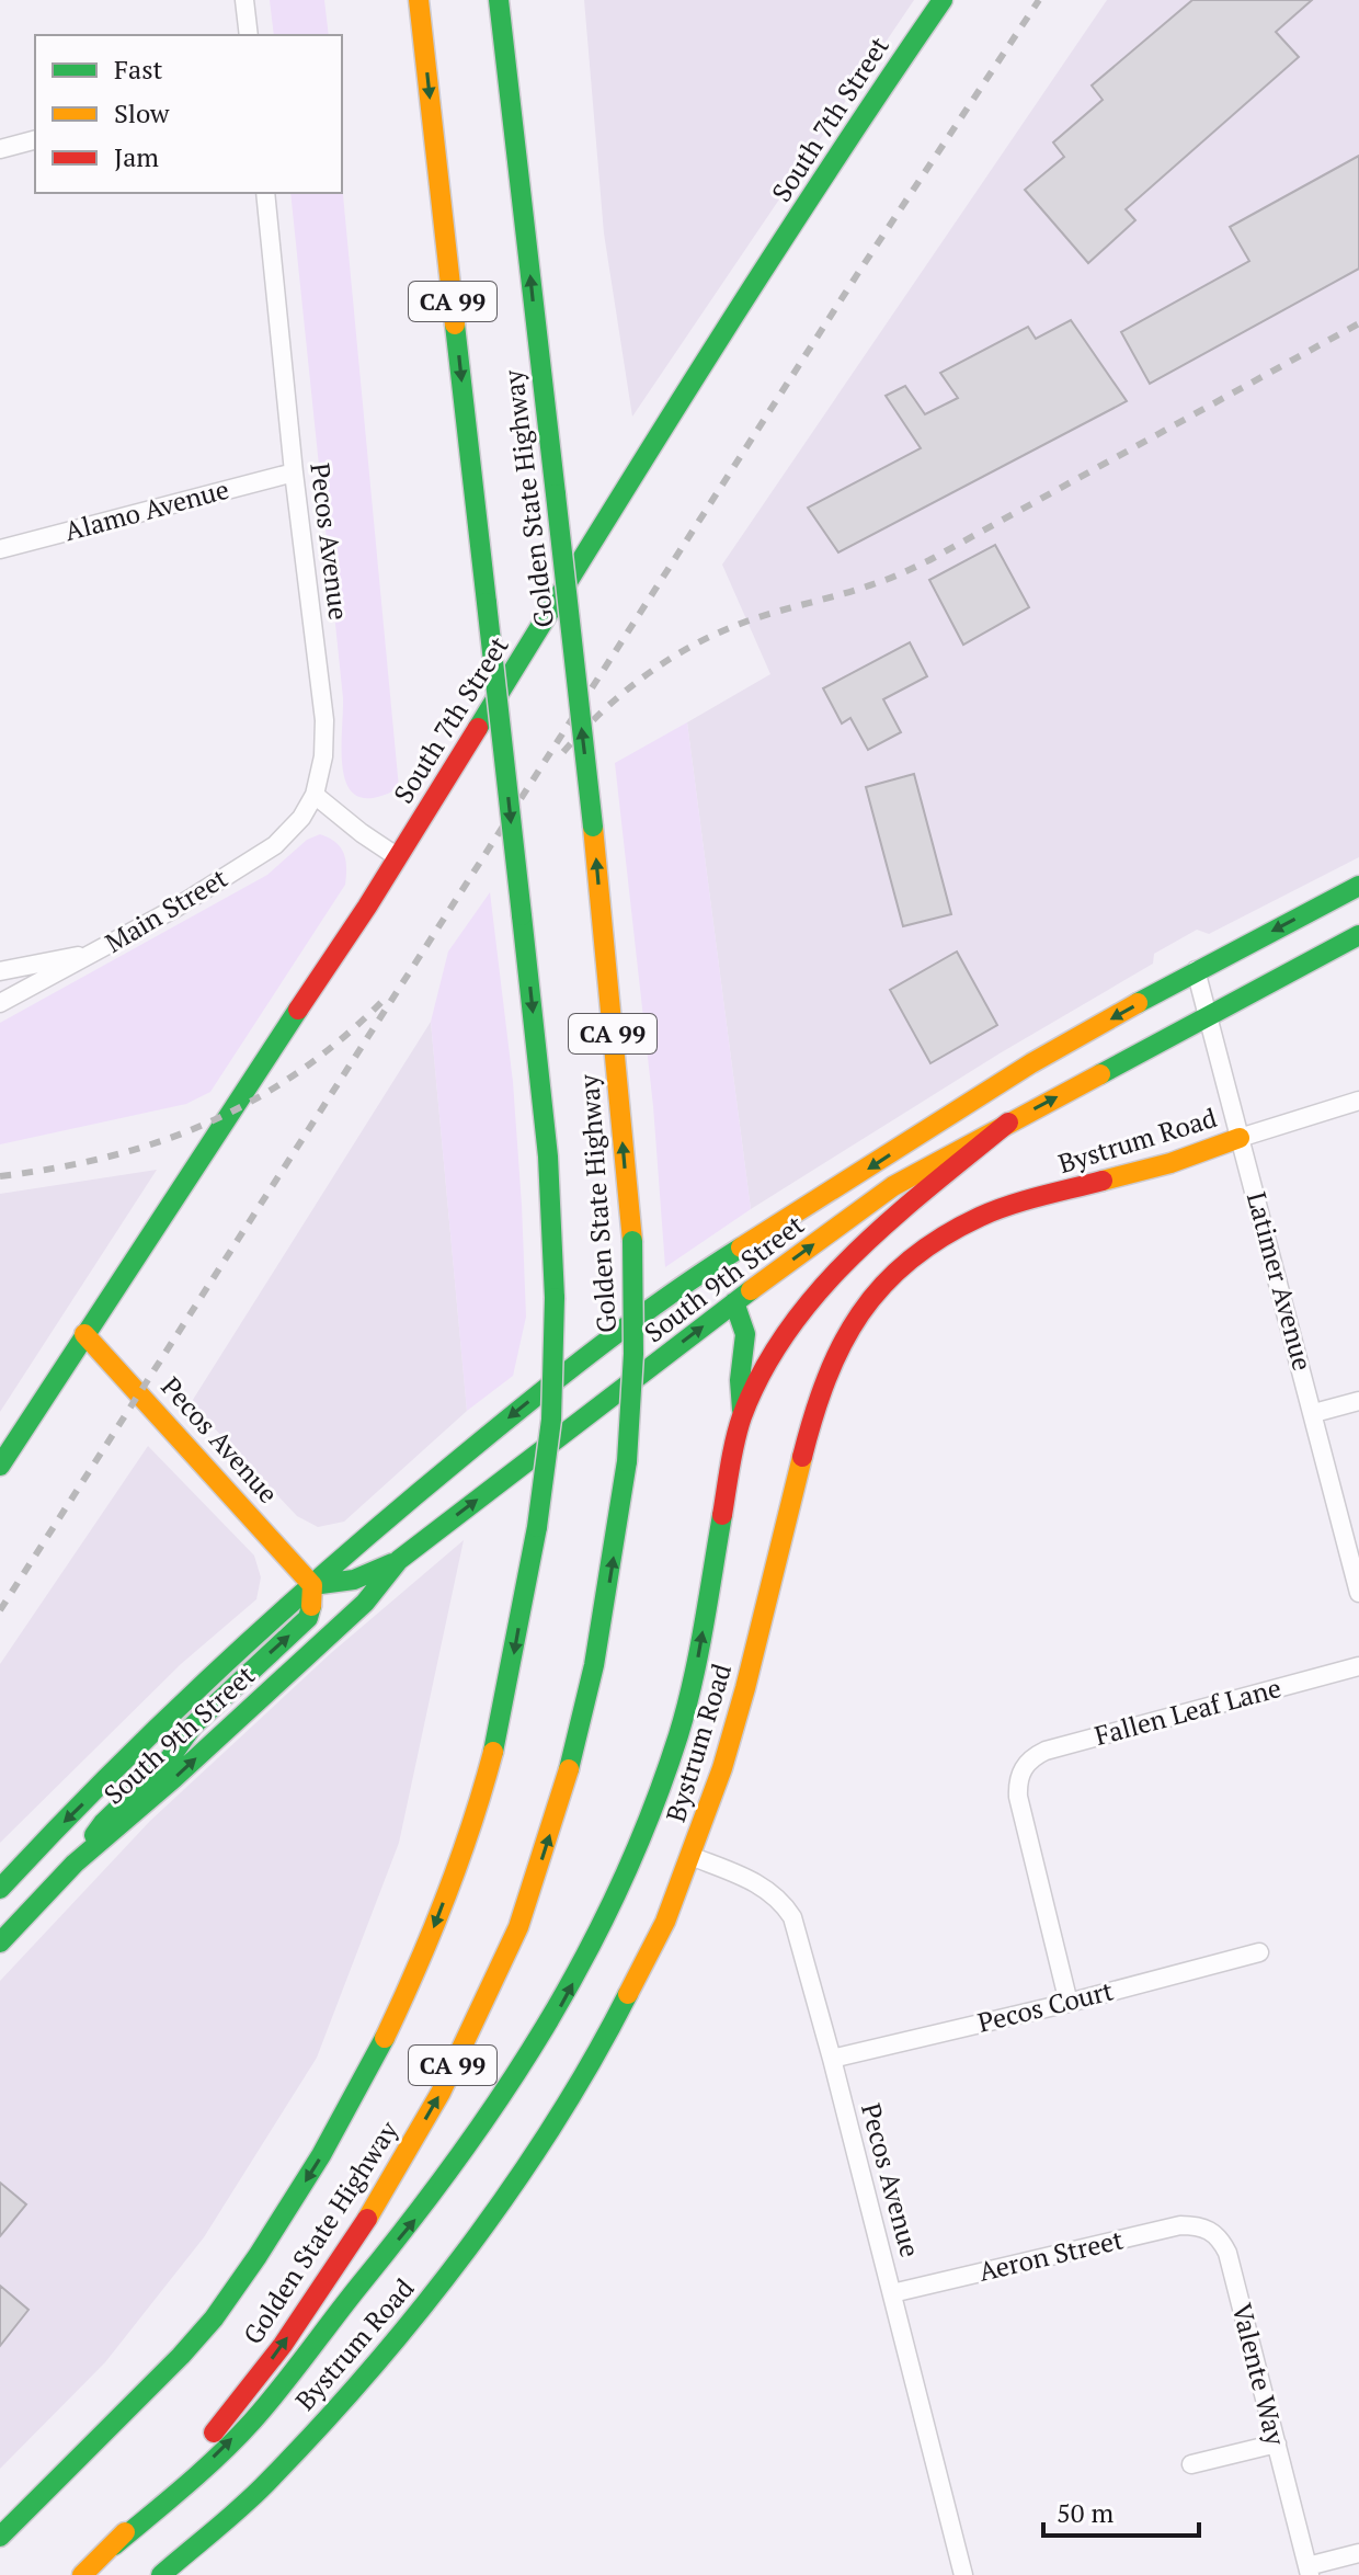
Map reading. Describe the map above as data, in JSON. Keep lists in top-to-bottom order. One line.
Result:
{"streets":{"main road":["South 7th Street","CA 99","Golden State Highway","Pecos Avenue","Bystrum Road","South 9th Street"],"street":["Alamo Avenue","Main Street","Latimer Avenue","Fallen Leaf Lane","Pecos Court","Aeron Street","Valente Way"]},"crossings":[["South 7th Street","Pecos Avenue"],["Alamo Avenue","Pecos Avenue"],["Pecos Avenue","Main Street"],["Pecos Avenue","Bystrum Road"],["Pecos Avenue","South 9th Street"],["Pecos Avenue","Pecos Court"],["Pecos Avenue","Aeron Street"],["Bystrum Road","Latimer Avenue"],["South 9th Street","Latimer Avenue"],["Fallen Leaf Lane","Pecos Court"],["Aeron Street","Valente Way"]],"legend":["Fast","Slow","Jam"],"scale_bar":"50 m"}
